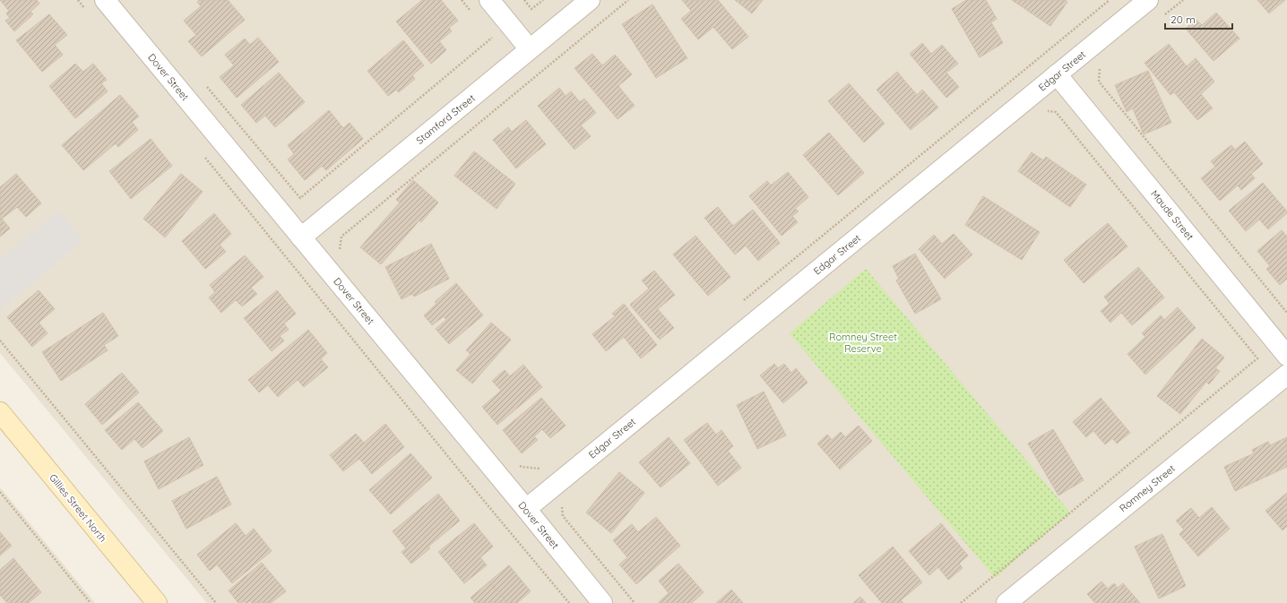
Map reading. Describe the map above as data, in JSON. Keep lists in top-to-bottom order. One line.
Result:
{"streets":{"main road":["Gillies Street North"],"street":["Edgar Street","Dover Street","Stamford Street","Maude Street","Romney Street"]},"crossings":[["Edgar Street","Dover Street"],["Edgar Street","Maude Street"],["Dover Street","Stamford Street"]],"parks":["Romney Street Reserve"],"scale_bar":"20 m"}
